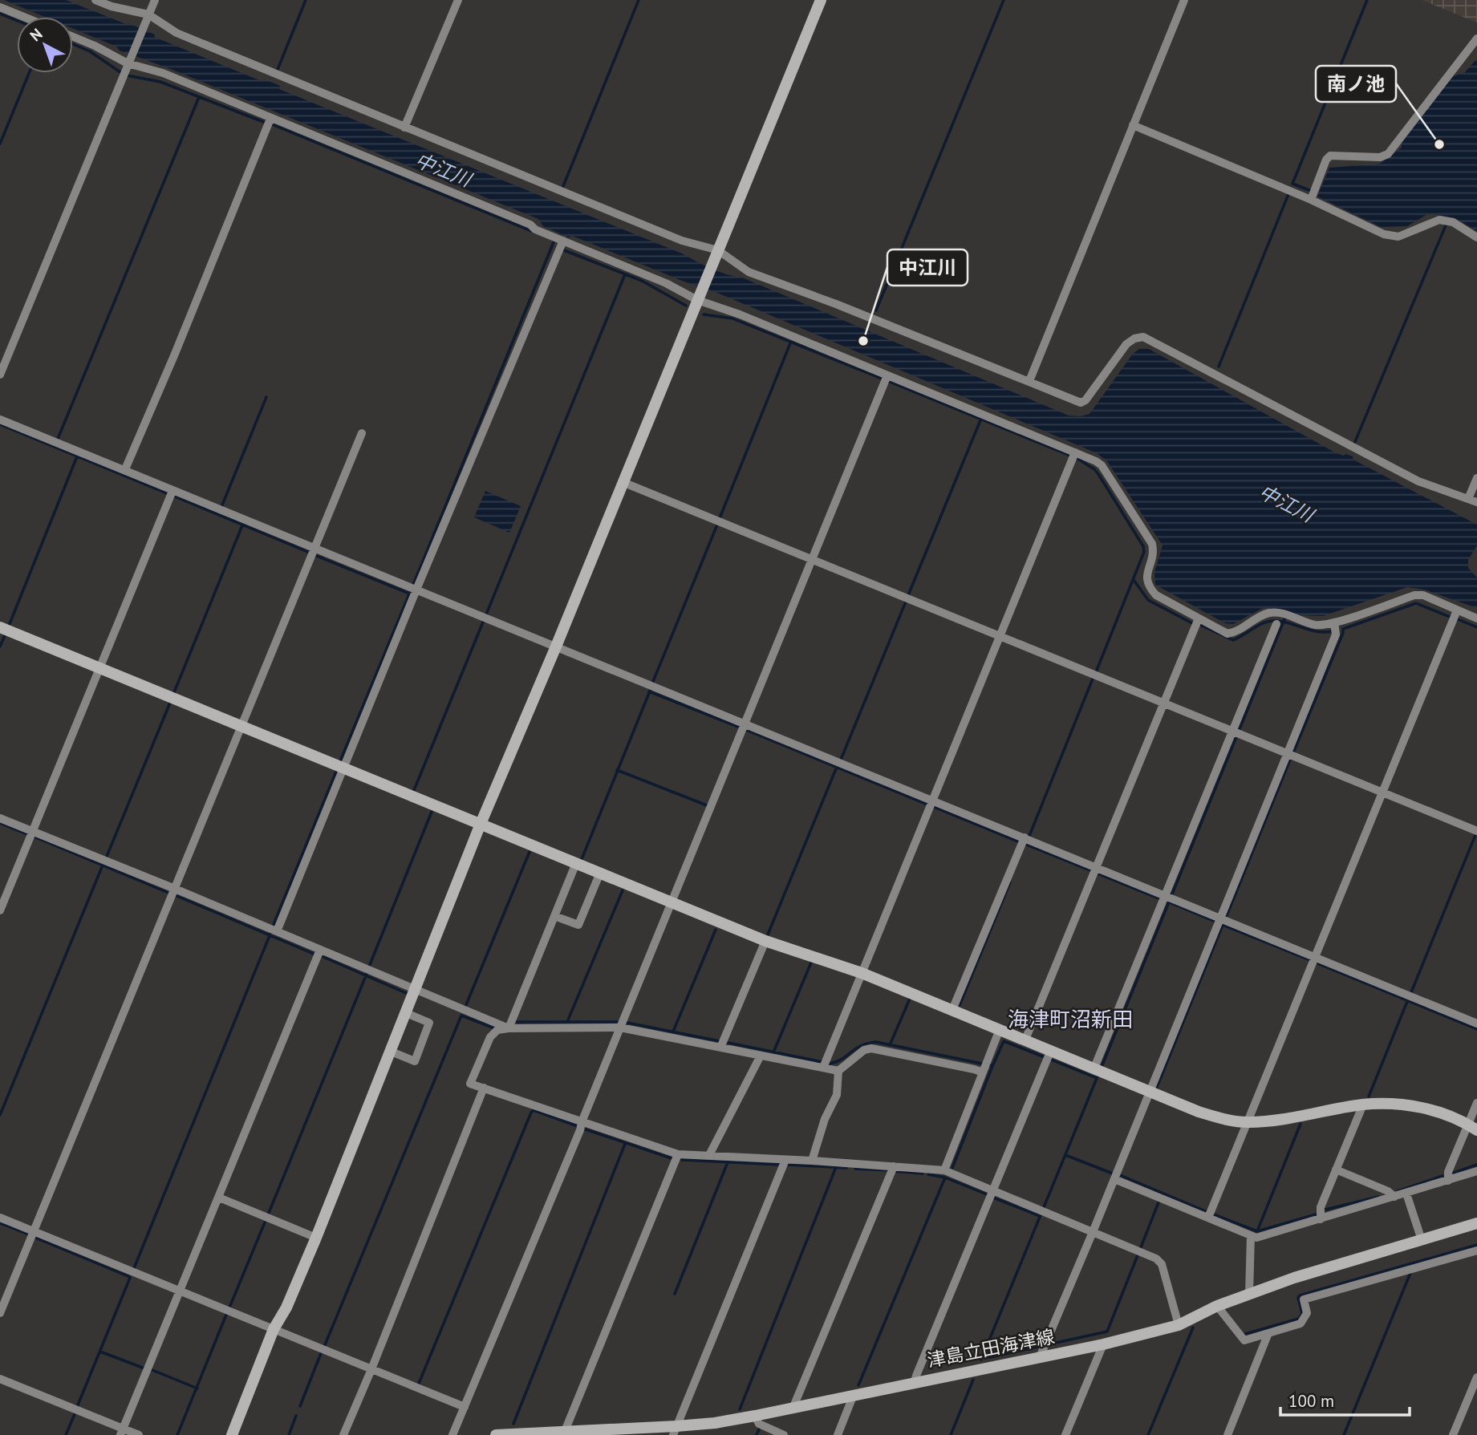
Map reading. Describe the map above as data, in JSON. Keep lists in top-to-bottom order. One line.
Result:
{"streets":{"street":["津島立田海津線"]},"districts":["海津町沼新田"],"water":["中江川"],"places":["南ノ池","中江川"],"scale_bar":"100 m","north":"top left"}
